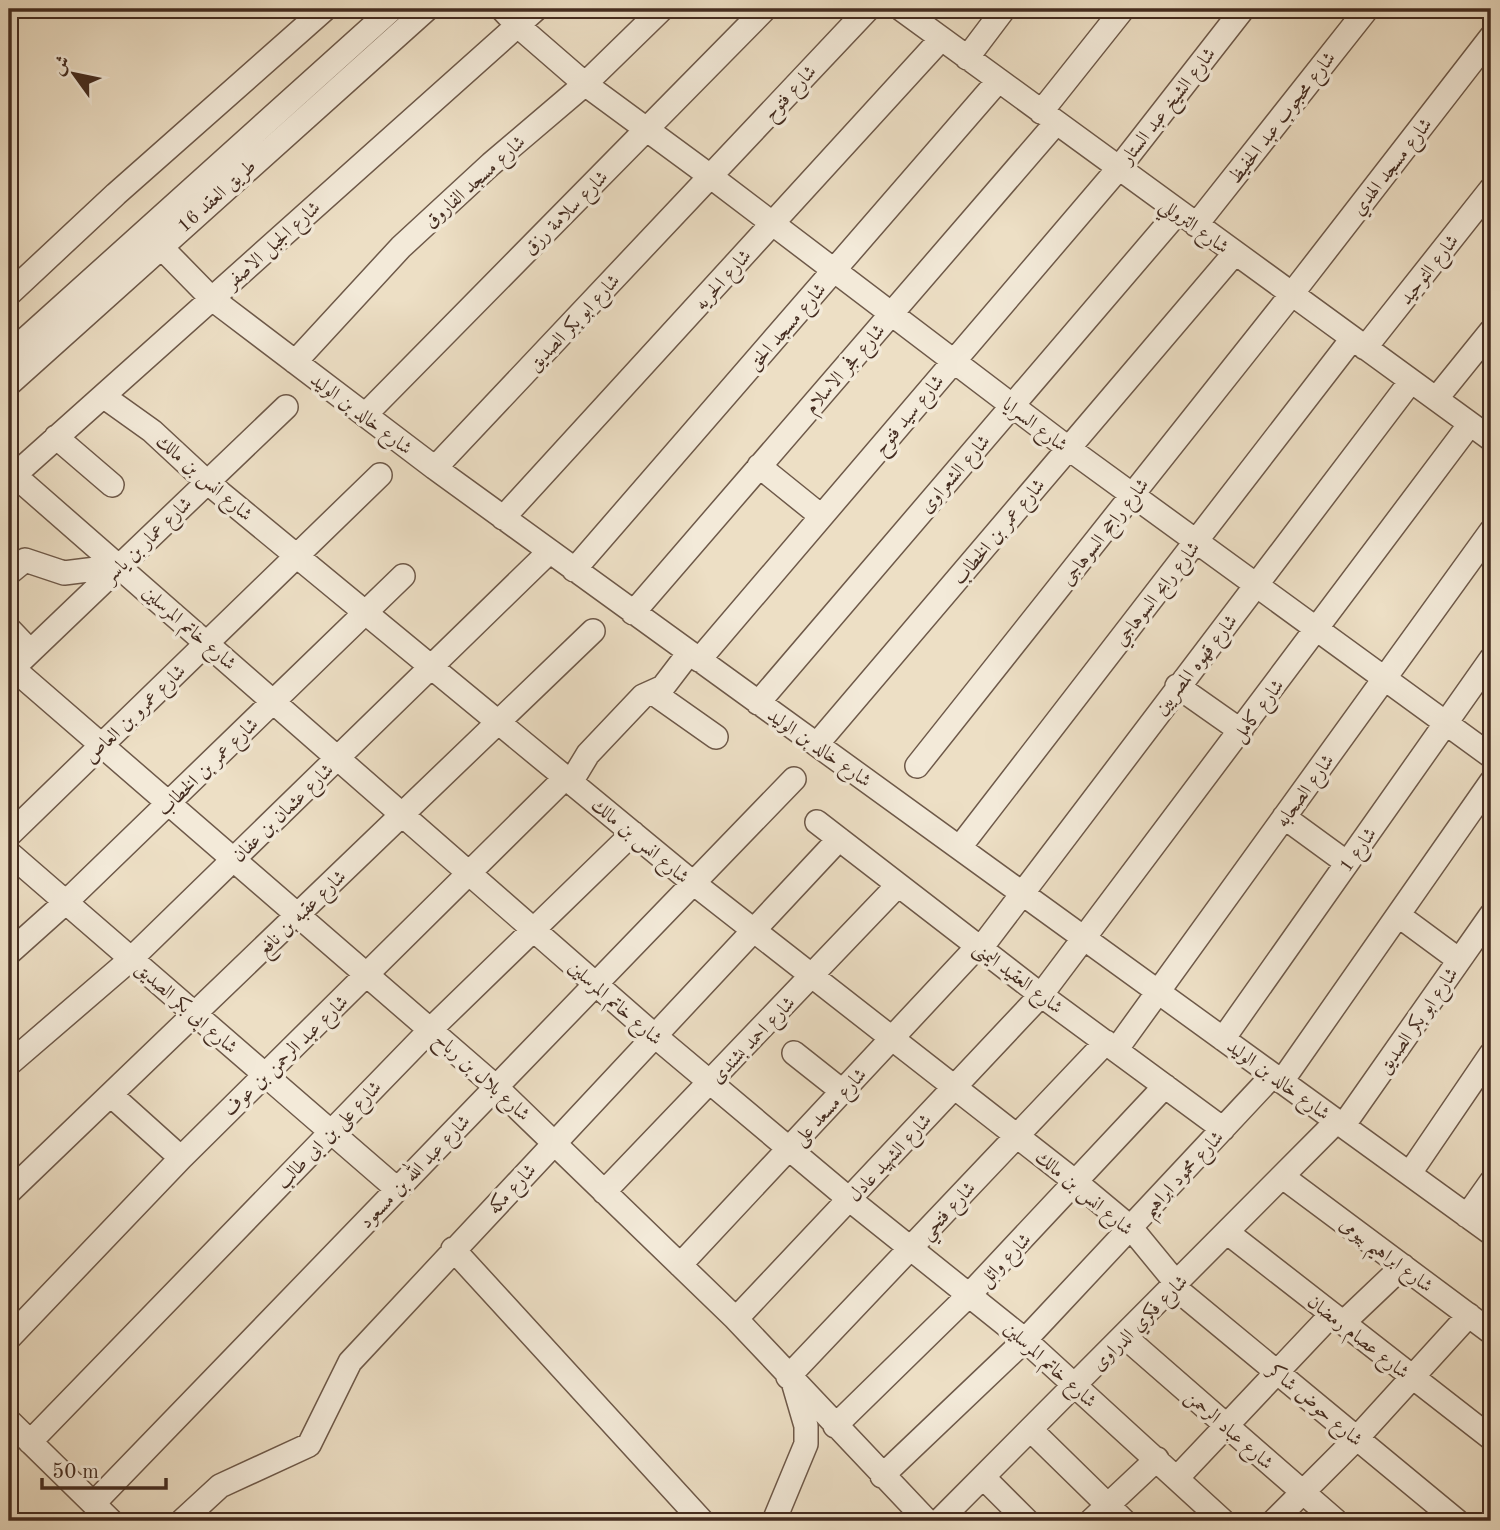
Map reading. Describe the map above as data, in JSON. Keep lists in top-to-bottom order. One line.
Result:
{"streets":{"street":["شارع فتوح","شارع الشيخ عبد الستار","شارع محجوب عبد الحفيظ","شارع مسجد الهدي","شارع مسجد الفاروق","طريق العقد 16","شارع سلامة رزق","شارع التروللي","شارع الجبل الاصفر","شارع التوحيد","شارع الحريه","شارع ابو بكر الصديق","شارع مسجد الحق","شارع فجر الاسلام","شارع خالد بن الوليد","شارع سيد فتوح","شارع السرايا","شارع الشعراوى","شارع انس بن مالك","شارع عمر بن الخطاب","شارع راجح السوهاجى","شارع عمار بن ياسر","شارع رابح السوهاجي","شارع خاتم المرسلين","شارع قهوه المصريين","شارع كامل","شارع عمرو بن العاص","شارع الصحابه","شارع عثمان بن عفان","شارع 1","شارع عقبه بن نافع","شارع العقيد اليمنى","شارع ابى بكر الصديق","شارع احمد بشندى","شارع عبد الرحمن بن عوف","شارع بلال بن رباح","شارع مسعد على","شارع على بن ابى طالب","شارع الشهيد عادل","شارع عبد الله بن مسعود","شارع محمود ابراهيم","شارع مكه","شارع فتحي","شارع ابراهيم بيومى","شارع وائل","شارع فكري الدراوى","شارع عصام رمضان","شارع حوض شاكر","شارع عباد الرحمن"]},"crossings":[["شارع فتوح","شارع ابو بكر الصديق"],["شارع فتوح","شارع السرايا"],["شارع الشيخ عبد الستار","شارع التروللي"],["شارع الشيخ عبد الستار","شارع سيد فتوح"],["شارع محجوب عبد الحفيظ","شارع التروللي"],["شارع محجوب عبد الحفيظ","شارع الشعراوى"],["شارع مسجد الهدي","شارع التروللي"],["شارع مسجد الهدي","شارع راجح السوهاجى"],["شارع مسجد الفاروق","شارع خالد بن الوليد"],["شارع مسجد الفاروق","شارع السرايا"],["طريق العقد 16","شارع خالد بن الوليد"],["شارع سلامة رزق","شارع خالد بن الوليد"],["شارع سلامة رزق","شارع السرايا"],["شارع التروللي","شارع التوحيد"],["شارع التروللي","شارع الحريه"],["شارع التروللي","شارع مسجد الحق"],["شارع التروللي","شارع فجر الاسلام"],["شارع التروللي","شارع سيد فتوح"],["شارع التروللي","شارع الشعراوى"],["شارع التروللي","شارع عمر بن الخطاب"],["شارع التروللي","شارع راجح السوهاجى"],["شارع التروللي","شارع رابح السوهاجي"],["شارع التروللي","شارع قهوه المصريين"],["شارع التروللي","شارع كامل"],["شارع الجبل الاصفر","شارع خالد بن الوليد"],["شارع الجبل الاصفر","شارع السرايا"],["شارع الجبل الاصفر","شارع انس بن مالك"],["شارع الجبل الاصفر","شارع خاتم المرسلين"],["شارع التوحيد","شارع رابح السوهاجي"],["شارع الحريه","شارع خالد بن الوليد"],["شارع الحريه","شارع السرايا"],["شارع ابو بكر الصديق","شارع خالد بن الوليد"],["شارع ابو بكر الصديق","شارع السرايا"],["شارع ابو بكر الصديق","شارع فكري الدراوى"],["شارع مسجد الحق","شارع خالد بن الوليد"],["شارع مسجد الحق","شارع السرايا"],["شارع فجر الاسلام","شارع خالد بن الوليد"],["شارع فجر الاسلام","شارع السرايا"],["شارع خالد بن الوليد","شارع سيد فتوح"],["شارع خالد بن الوليد","شارع الشعراوى"],["شارع خالد بن الوليد","شارع عمر بن الخطاب"],["شارع خالد بن الوليد","شارع رابح السوهاجي"],["شارع خالد بن الوليد","شارع قهوه المصريين"],["شارع خالد بن الوليد","شارع كامل"],["شارع خالد بن الوليد","شارع الصحابه"],["شارع خالد بن الوليد","شارع عثمان بن عفان"],["شارع خالد بن الوليد","شارع 1"],["شارع خالد بن الوليد","شارع محمود ابراهيم"],["شارع خالد بن الوليد","شارع فكري الدراوى"],["شارع سيد فتوح","شارع السرايا"],["شارع سيد فتوح","شارع عبد الرحمن بن عوف"],["شارع السرايا","شارع الشعراوى"],["شارع السرايا","شارع عمر بن الخطاب"],["شارع السرايا","شارع راجح السوهاجى"],["شارع السرايا","شارع رابح السوهاجي"],["شارع السرايا","شارع قهوه المصريين"],["شارع السرايا","شارع كامل"],["شارع السرايا","شارع الصحابه"],["شارع السرايا","شارع 1"],["شارع انس بن مالك","شارع عمر بن الخطاب"],["شارع انس بن مالك","شارع عمار بن ياسر"],["شارع انس بن مالك","شارع عمرو بن العاص"],["شارع انس بن مالك","شارع عثمان بن عفان"],["شارع انس بن مالك","شارع عقبه بن نافع"],["شارع انس بن مالك","شارع احمد بشندى"],["شارع انس بن مالك","شارع عبد الرحمن بن عوف"],["شارع انس بن مالك","شارع مسعد على"],["شارع انس بن مالك","شارع على بن ابى طالب"],["شارع انس بن مالك","شارع الشهيد عادل"],["شارع انس بن مالك","شارع عبد الله بن مسعود"],["شارع انس بن مالك","شارع محمود ابراهيم"],["شارع انس بن مالك","شارع مكه"],["شارع انس بن مالك","شارع فتحي"],["شارع انس بن مالك","شارع وائل"],["شارع انس بن مالك","شارع فكري الدراوى"],["شارع انس بن مالك","شارع حوض شاكر"],["شارع عمر بن الخطاب","شارع خاتم المرسلين"],["شارع عمر بن الخطاب","شارع ابى بكر الصديق"],["شارع عمر بن الخطاب","شارع بلال بن رباح"],["شارع عمار بن ياسر","شارع خاتم المرسلين"],["شارع عمار بن ياسر","شارع بلال بن رباح"],["شارع خاتم المرسلين","شارع عمرو بن العاص"],["شارع خاتم المرسلين","شارع عثمان بن عفان"],["شارع خاتم المرسلين","شارع عقبه بن نافع"],["شارع خاتم المرسلين","شارع احمد بشندى"],["شارع خاتم المرسلين","شارع عبد الرحمن بن عوف"],["شارع خاتم المرسلين","شارع مسعد على"],["شارع خاتم المرسلين","شارع على بن ابى طالب"],["شارع خاتم المرسلين","شارع الشهيد عادل"],["شارع خاتم المرسلين","شارع عبد الله بن مسعود"],["شارع خاتم المرسلين","شارع محمود ابراهيم"],["شارع خاتم المرسلين","شارع مكه"],["شارع خاتم المرسلين","شارع فتحي"],["شارع خاتم المرسلين","شارع وائل"],["شارع خاتم المرسلين","شارع فكري الدراوى"],["شارع قهوه المصريين","شارع العقيد اليمنى"],["شارع قهوه المصريين","شارع مسعد على"],["شارع كامل","شارع العقيد اليمنى"],["شارع كامل","شارع الشهيد عادل"],["شارع عمرو بن العاص","شارع بلال بن رباح"],["شارع الصحابه","شارع العقيد اليمنى"],["شارع الصحابه","شارع فتحي"],["شارع عثمان بن عفان","شارع ابى بكر الصديق"],["شارع عثمان بن عفان","شارع بلال بن رباح"],["شارع عقبه بن نافع","شارع ابى بكر الصديق"],["شارع عقبه بن نافع","شارع بلال بن رباح"],["شارع العقيد اليمنى","شارع احمد بشندى"],["شارع العقيد اليمنى","شارع مسعد على"],["شارع العقيد اليمنى","شارع الشهيد عادل"],["شارع العقيد اليمنى","شارع محمود ابراهيم"],["شارع العقيد اليمنى","شارع مكه"],["شارع العقيد اليمنى","شارع فتحي"],["شارع العقيد اليمنى","شارع وائل"],["شارع ابى بكر الصديق","شارع عبد الرحمن بن عوف"],["شارع ابى بكر الصديق","شارع على بن ابى طالب"],["شارع ابى بكر الصديق","شارع عبد الله بن مسعود"],["شارع احمد بشندى","شارع بلال بن رباح"],["شارع عبد الرحمن بن عوف","شارع بلال بن رباح"],["شارع بلال بن رباح","شارع مسعد على"],["شارع بلال بن رباح","شارع على بن ابى طالب"],["شارع بلال بن رباح","شارع الشهيد عادل"],["شارع بلال بن رباح","شارع عبد الله بن مسعود"],["شارع بلال بن رباح","شارع محمود ابراهيم"],["شارع بلال بن رباح","شارع مكه"],["شارع بلال بن رباح","شارع فتحي"],["شارع بلال بن رباح","شارع وائل"],["شارع ابراهيم بيومى","شارع فكري الدراوى"],["شارع فكري الدراوى","شارع عصام رمضان"],["شارع فكري الدراوى","شارع حوض شاكر"],["شارع فكري الدراوى","شارع عباد الرحمن"]],"scale_bar":"50 m","north":"top left"}
